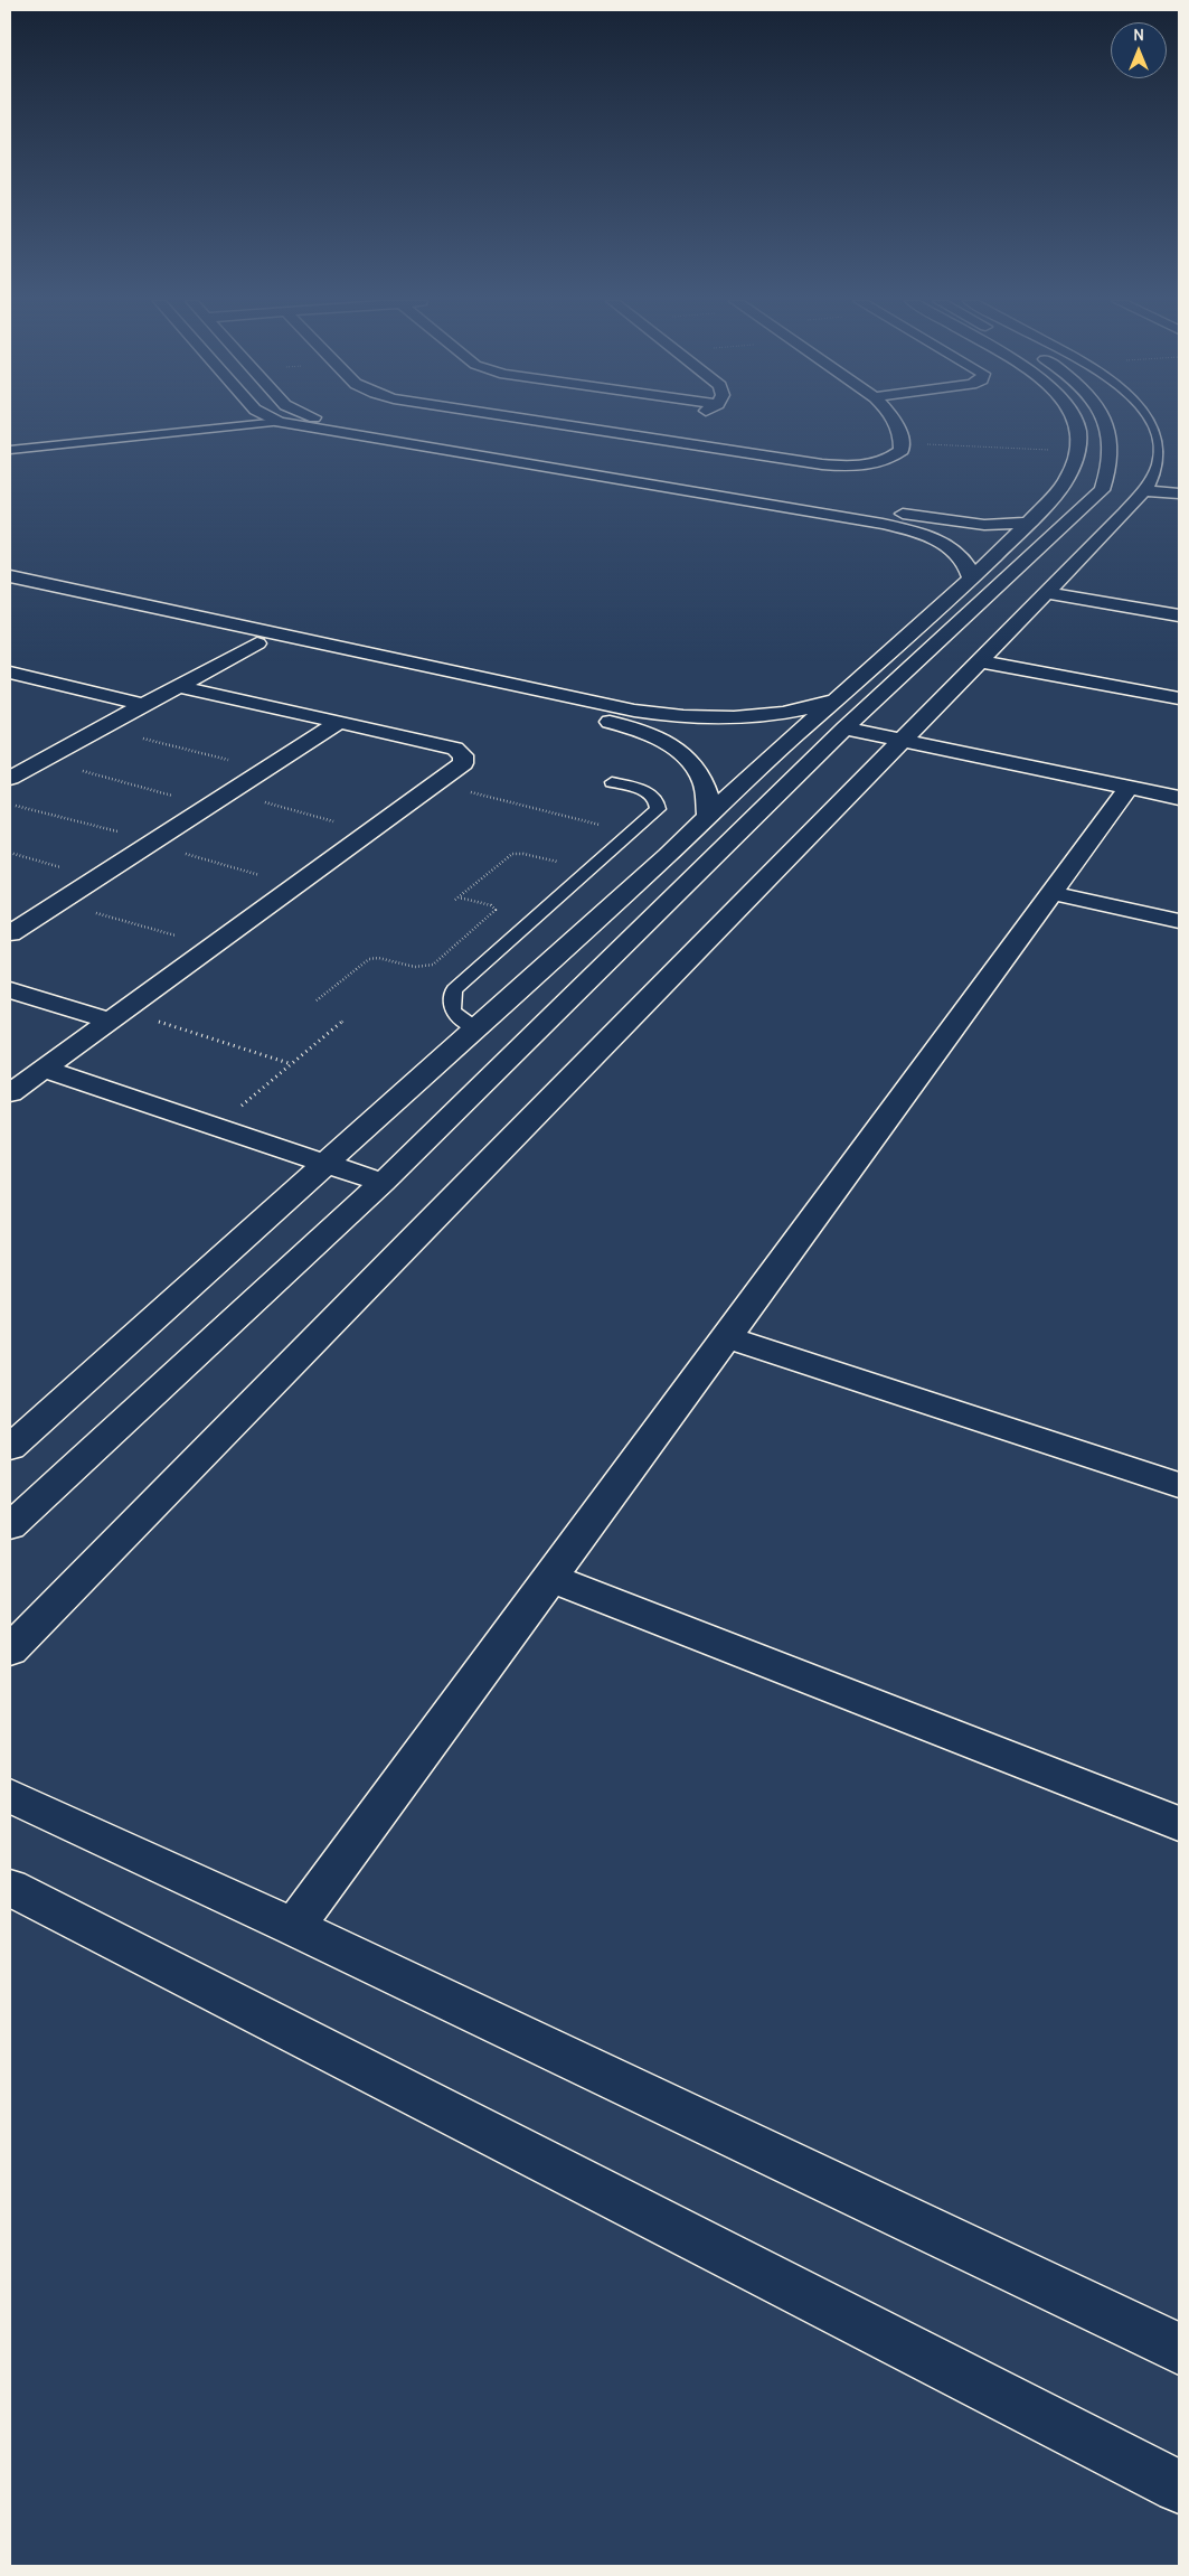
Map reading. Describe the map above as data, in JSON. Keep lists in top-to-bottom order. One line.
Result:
{"north":"top"}
